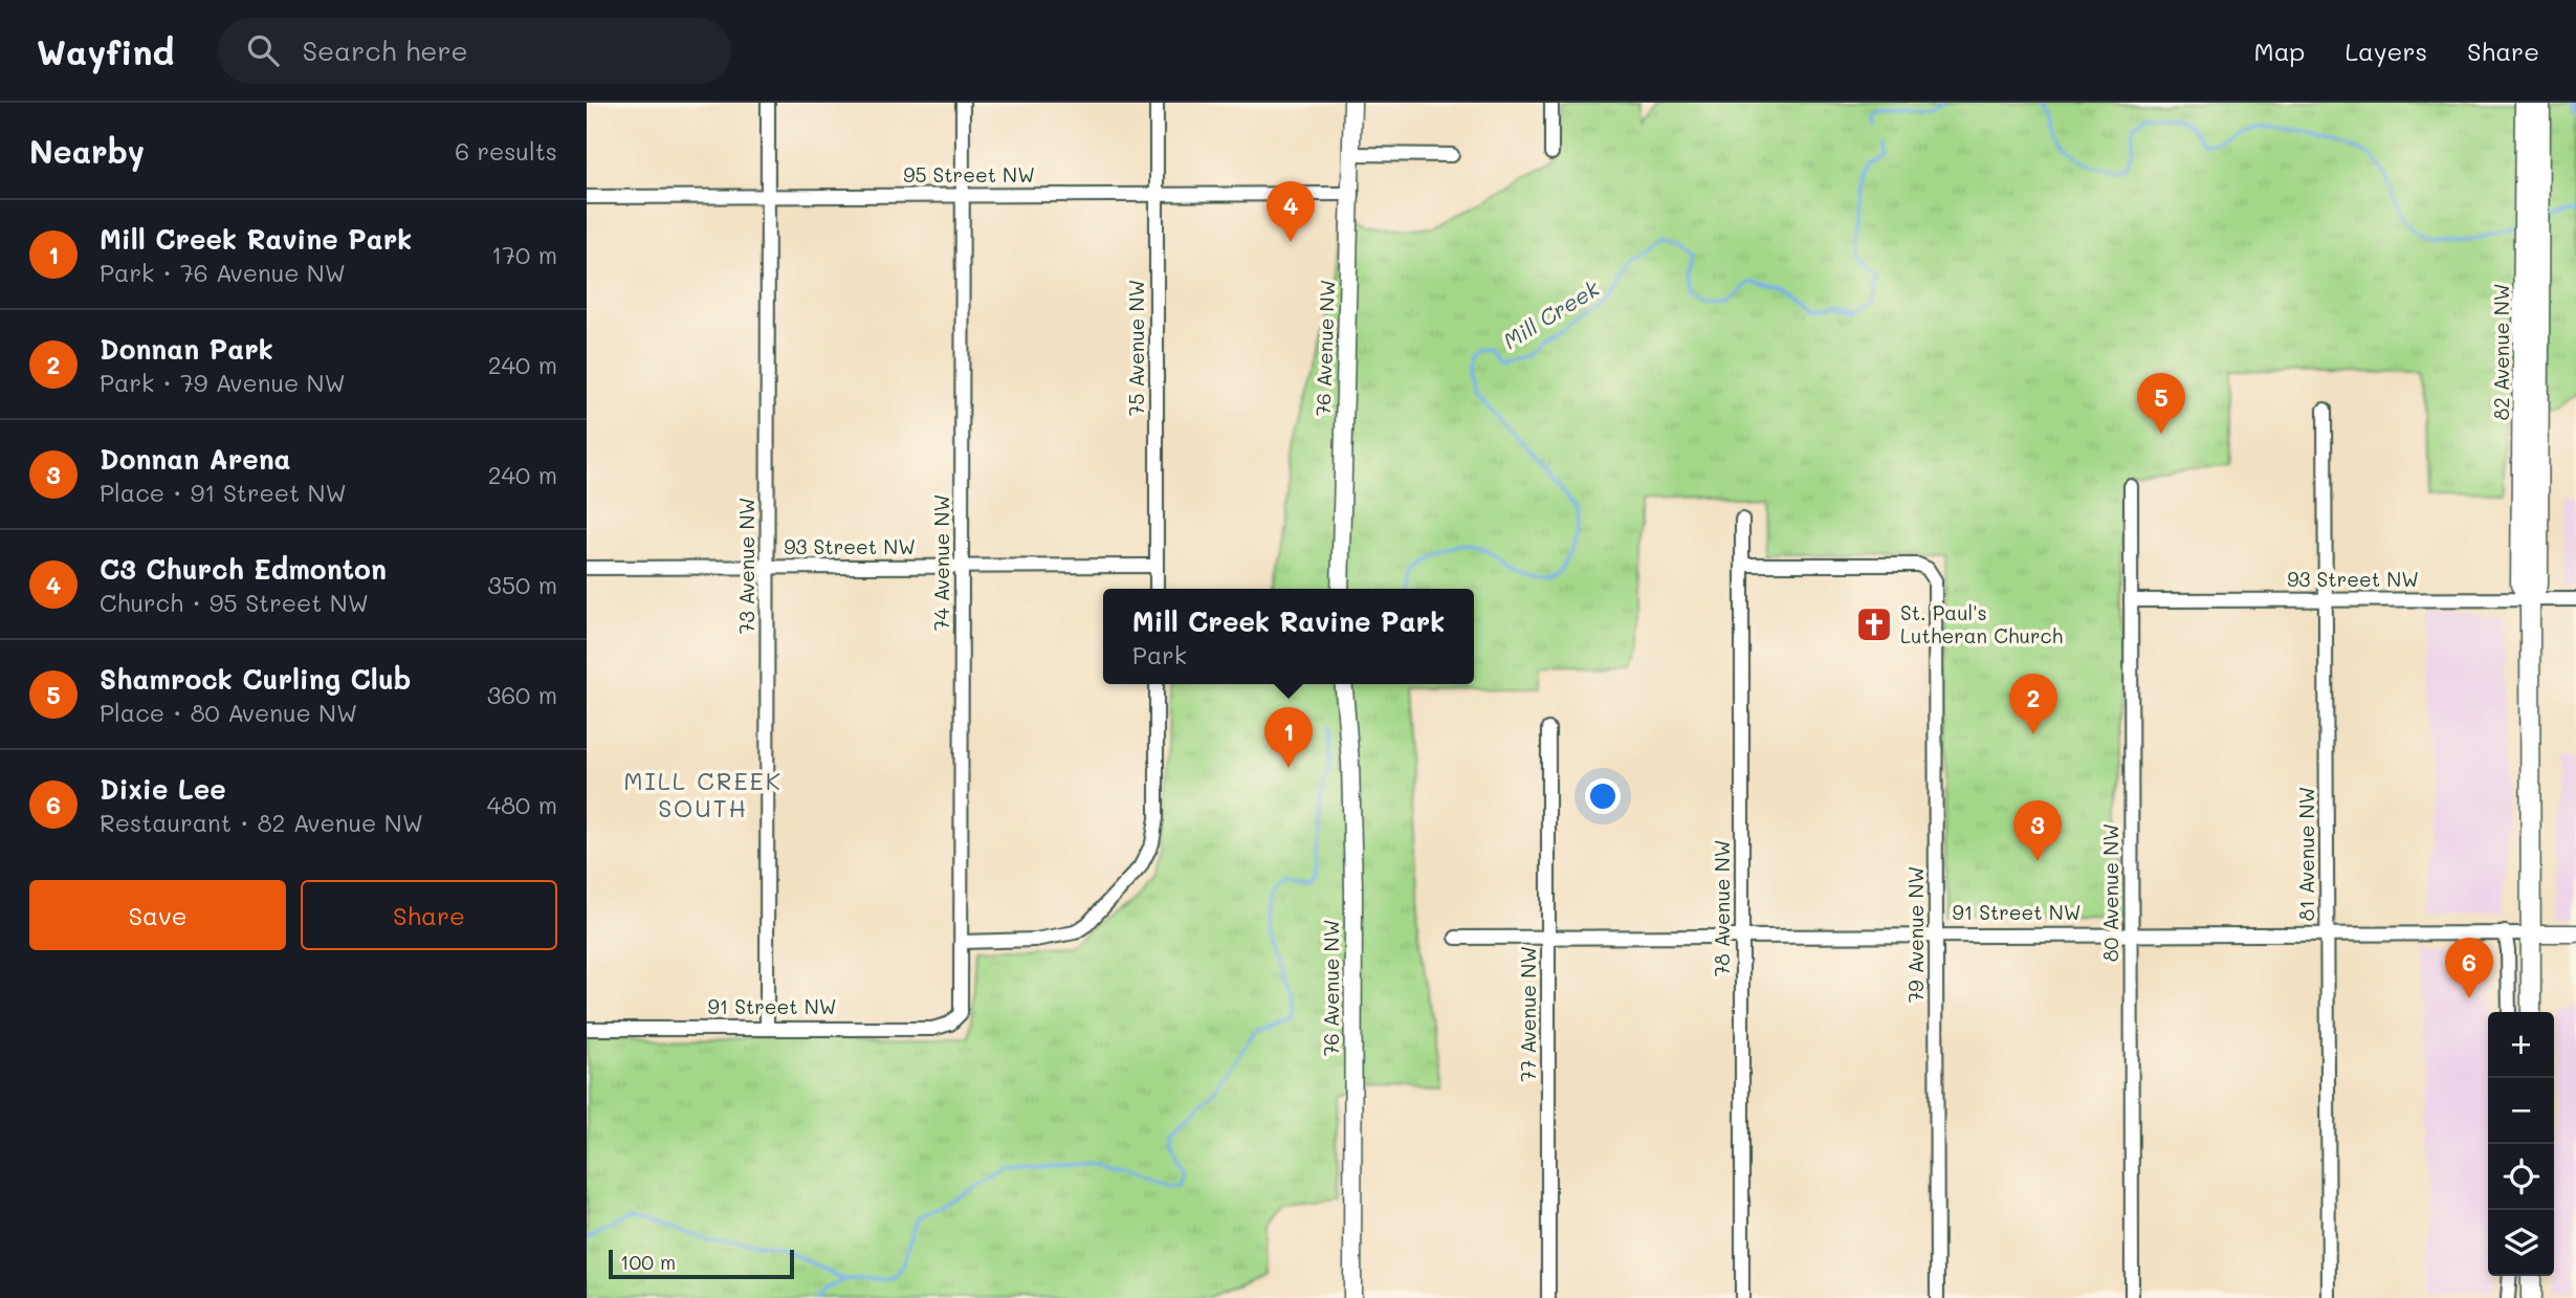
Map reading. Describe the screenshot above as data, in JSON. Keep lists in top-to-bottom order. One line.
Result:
{"streets":{"main road":["82 Avenue NW"],"street":["95 Street NW","75 Avenue NW","76 Avenue NW","93 Street NW","74 Avenue NW","73 Avenue NW","81 Avenue NW","80 Avenue NW","78 Avenue NW","91 Street NW","79 Avenue NW","77 Avenue NW"]},"crossings":[["95 Street NW","75 Avenue NW"],["95 Street NW","76 Avenue NW"],["95 Street NW","74 Avenue NW"],["95 Street NW","73 Avenue NW"],["75 Avenue NW","93 Street NW"],["82 Avenue NW","93 Street NW"],["82 Avenue NW","91 Street NW"],["93 Street NW","74 Avenue NW"],["93 Street NW","73 Avenue NW"],["93 Street NW","81 Avenue NW"],["93 Street NW","80 Avenue NW"],["74 Avenue NW","91 Street NW"],["73 Avenue NW","91 Street NW"],["81 Avenue NW","91 Street NW"],["80 Avenue NW","91 Street NW"],["78 Avenue NW","91 Street NW"],["78 Avenue NW","79 Avenue NW"],["91 Street NW","79 Avenue NW"],["91 Street NW","77 Avenue NW"]],"districts":["MILL CREEK SOUTH"],"water":["Mill Creek"],"places":{"church":["St. Paul's Lutheran Church"]},"scale_bar":"100 m","page":{"header":"Wayfind","search":"Search here","nav":["Map","Layers","Share"],"heading":["Nearby","6 results"],"pins":["4","5","2","1","3","6"],"list":[{"mark":"1","name":"Mill Creek Ravine Park","note":"Park · 76 Avenue NW","value":"170 m"},{"mark":"2","name":"Donnan Park","note":"Park · 79 Avenue NW","value":"240 m"},{"mark":"3","name":"Donnan Arena","note":"Place · 91 Street NW","value":"240 m"},{"mark":"4","name":"C3 Church Edmonton","note":"Church · 95 Street NW","value":"350 m"},{"mark":"5","name":"Shamrock Curling Club","note":"Place · 80 Avenue NW","value":"360 m"},{"mark":"6","name":"Dixie Lee","note":"Restaurant · 82 Avenue NW","value":"480 m"}],"popup":["Mill Creek Ravine Park","Park"],"buttons":["Save","Share"],"map_buttons":["+","−"],"scale":"100 m"}}
